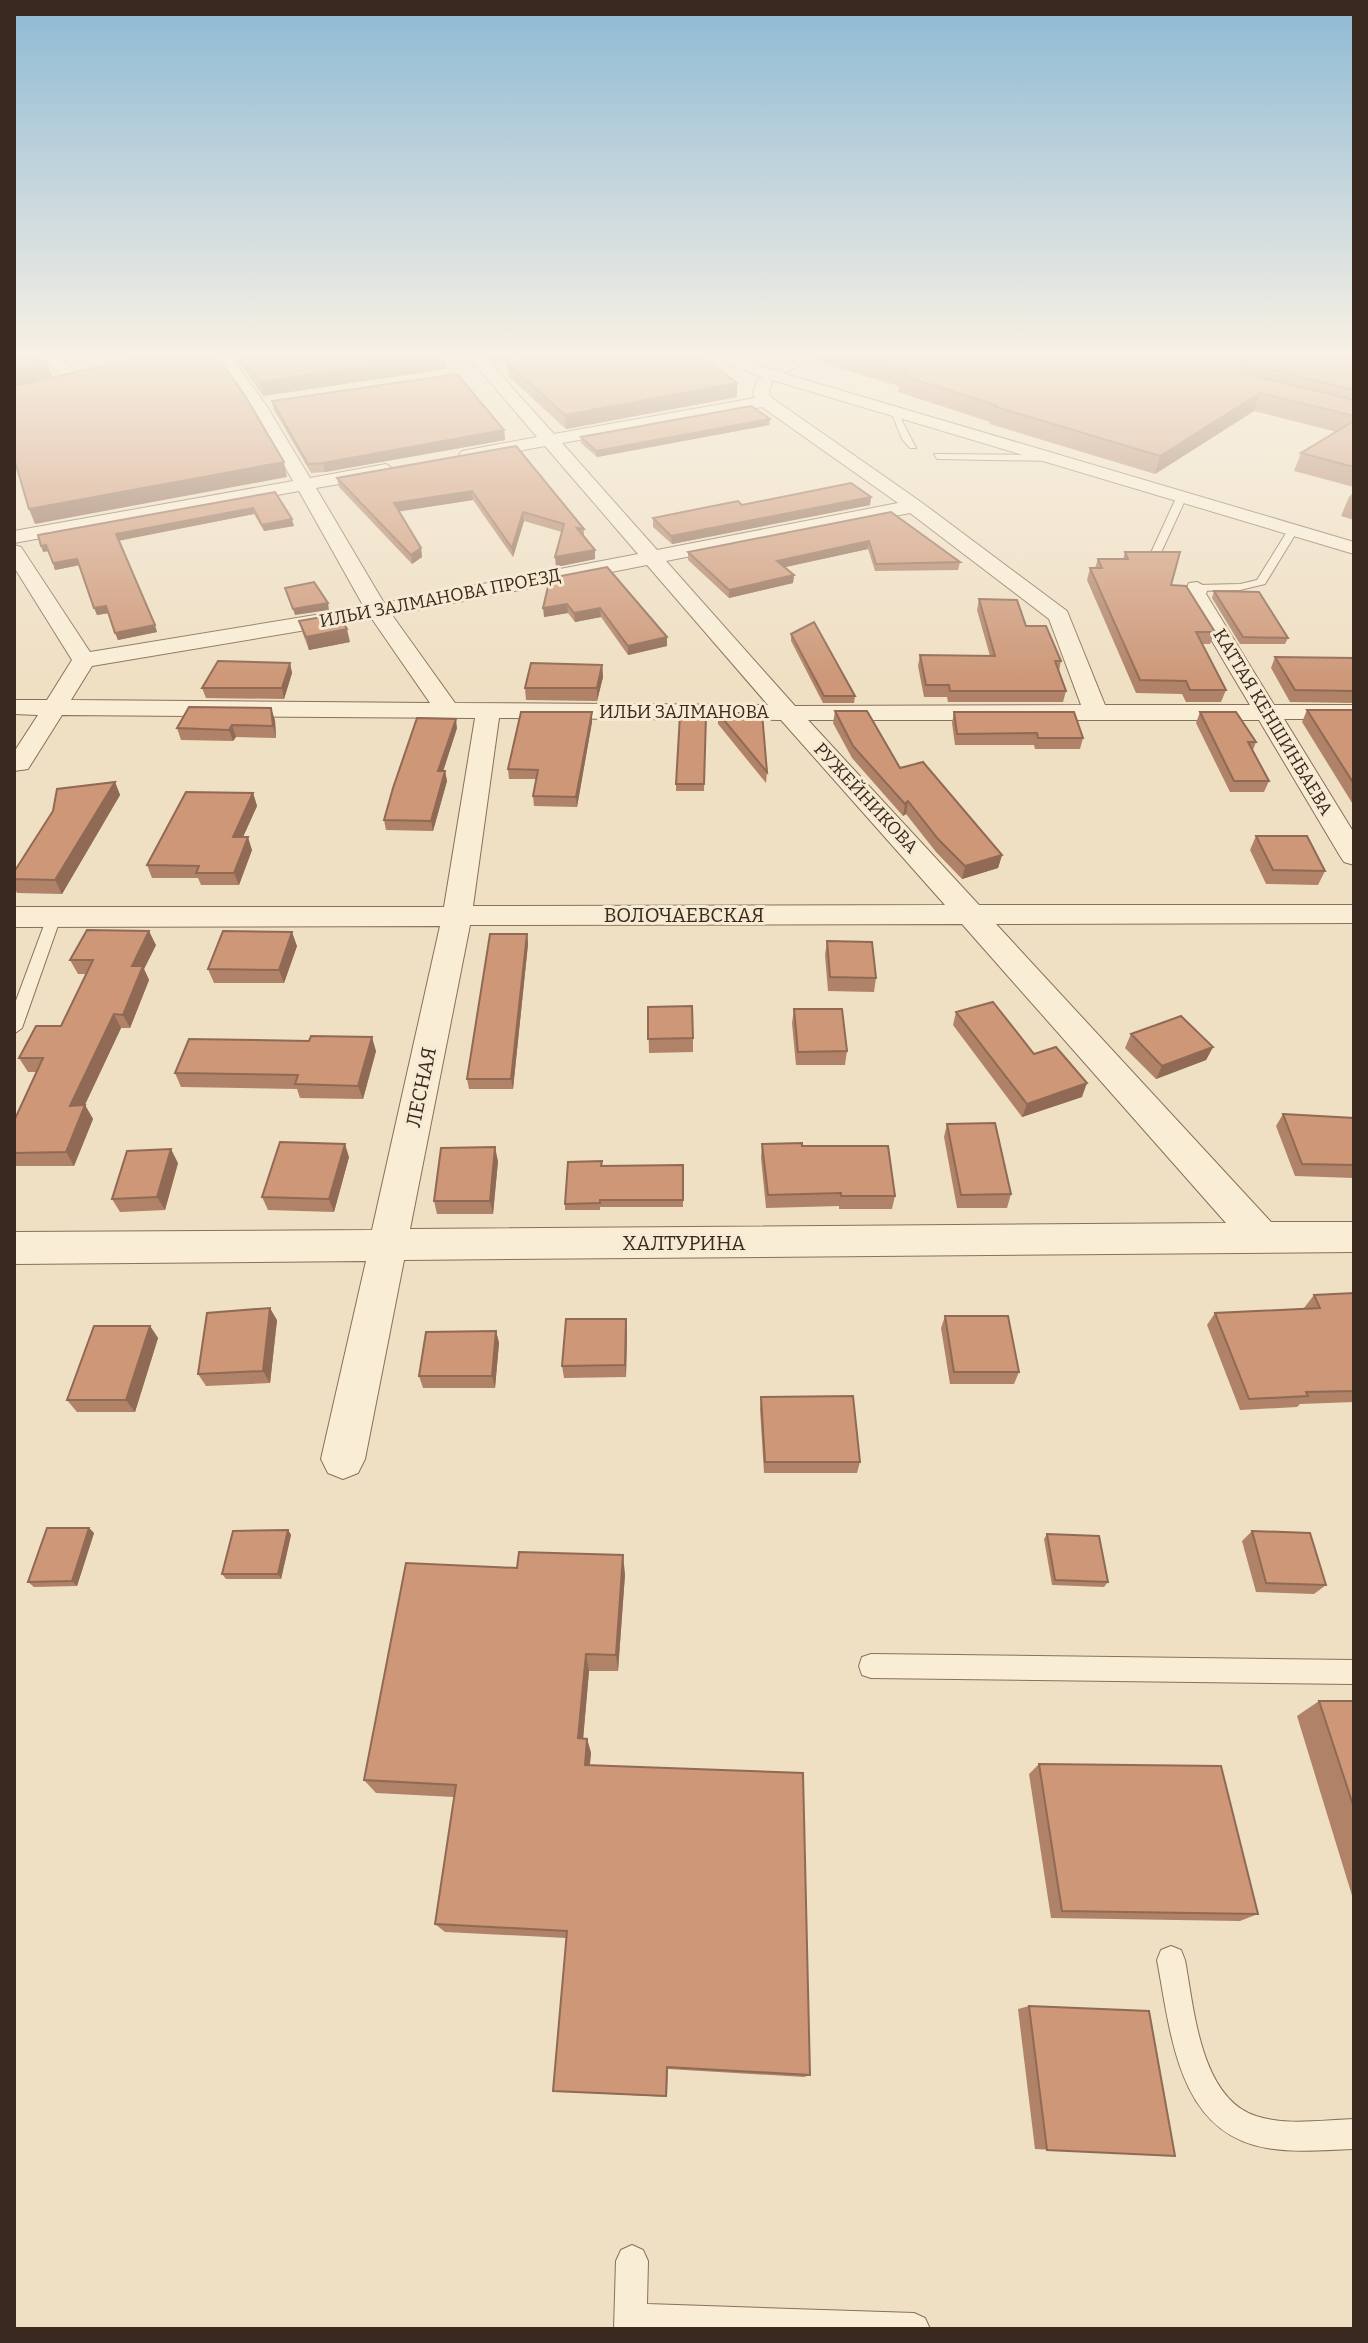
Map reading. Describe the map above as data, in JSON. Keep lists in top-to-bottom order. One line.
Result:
{"streets":{"street":["ИЛЬИ ЗАЛМАНОВА ПРОЕЗД","ИЛЬИ ЗАЛМАНОВА","КАТТАЯ КЕНШИНБАЕВА","РУЖЕЙНИКОВА","ВОЛОЧАЕВСКАЯ","ЛЕСНАЯ","ХАЛТУРИНА"]},"crossings":[["ИЛЬИ ЗАЛМАНОВА ПРОЕЗД","РУЖЕЙНИКОВА"],["ИЛЬИ ЗАЛМАНОВА","КАТТАЯ КЕНШИНБАЕВА"],["ИЛЬИ ЗАЛМАНОВА","РУЖЕЙНИКОВА"],["ИЛЬИ ЗАЛМАНОВА","ЛЕСНАЯ"],["РУЖЕЙНИКОВА","ВОЛОЧАЕВСКАЯ"],["РУЖЕЙНИКОВА","ХАЛТУРИНА"],["ВОЛОЧАЕВСКАЯ","ЛЕСНАЯ"],["ЛЕСНАЯ","ХАЛТУРИНА"]]}
